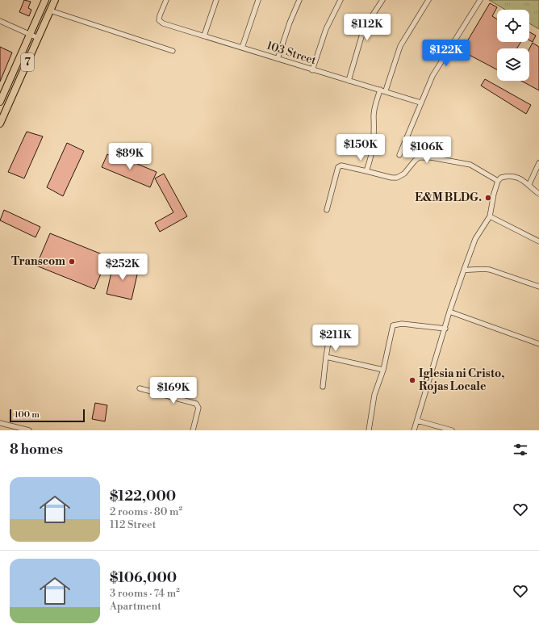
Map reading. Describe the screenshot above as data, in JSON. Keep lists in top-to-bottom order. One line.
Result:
{"streets":{"main road":["7"],"street":["103 Street"]},"places":["E&M BLDG.","Transcom","Iglesia ni Cristo, Rojas Locale"],"scale_bar":"100 m","page":{"price":["$112K","$122K","$150K","$106K","$89K","$252K","$211K","$169K"],"scale":"100 m","heading":"8 homes","list":[{"name":"$122,000","note":"2 rooms · 80 m² · 112 Street"},{"name":"$106,000","note":"3 rooms · 74 m² · Apartment"}]}}
